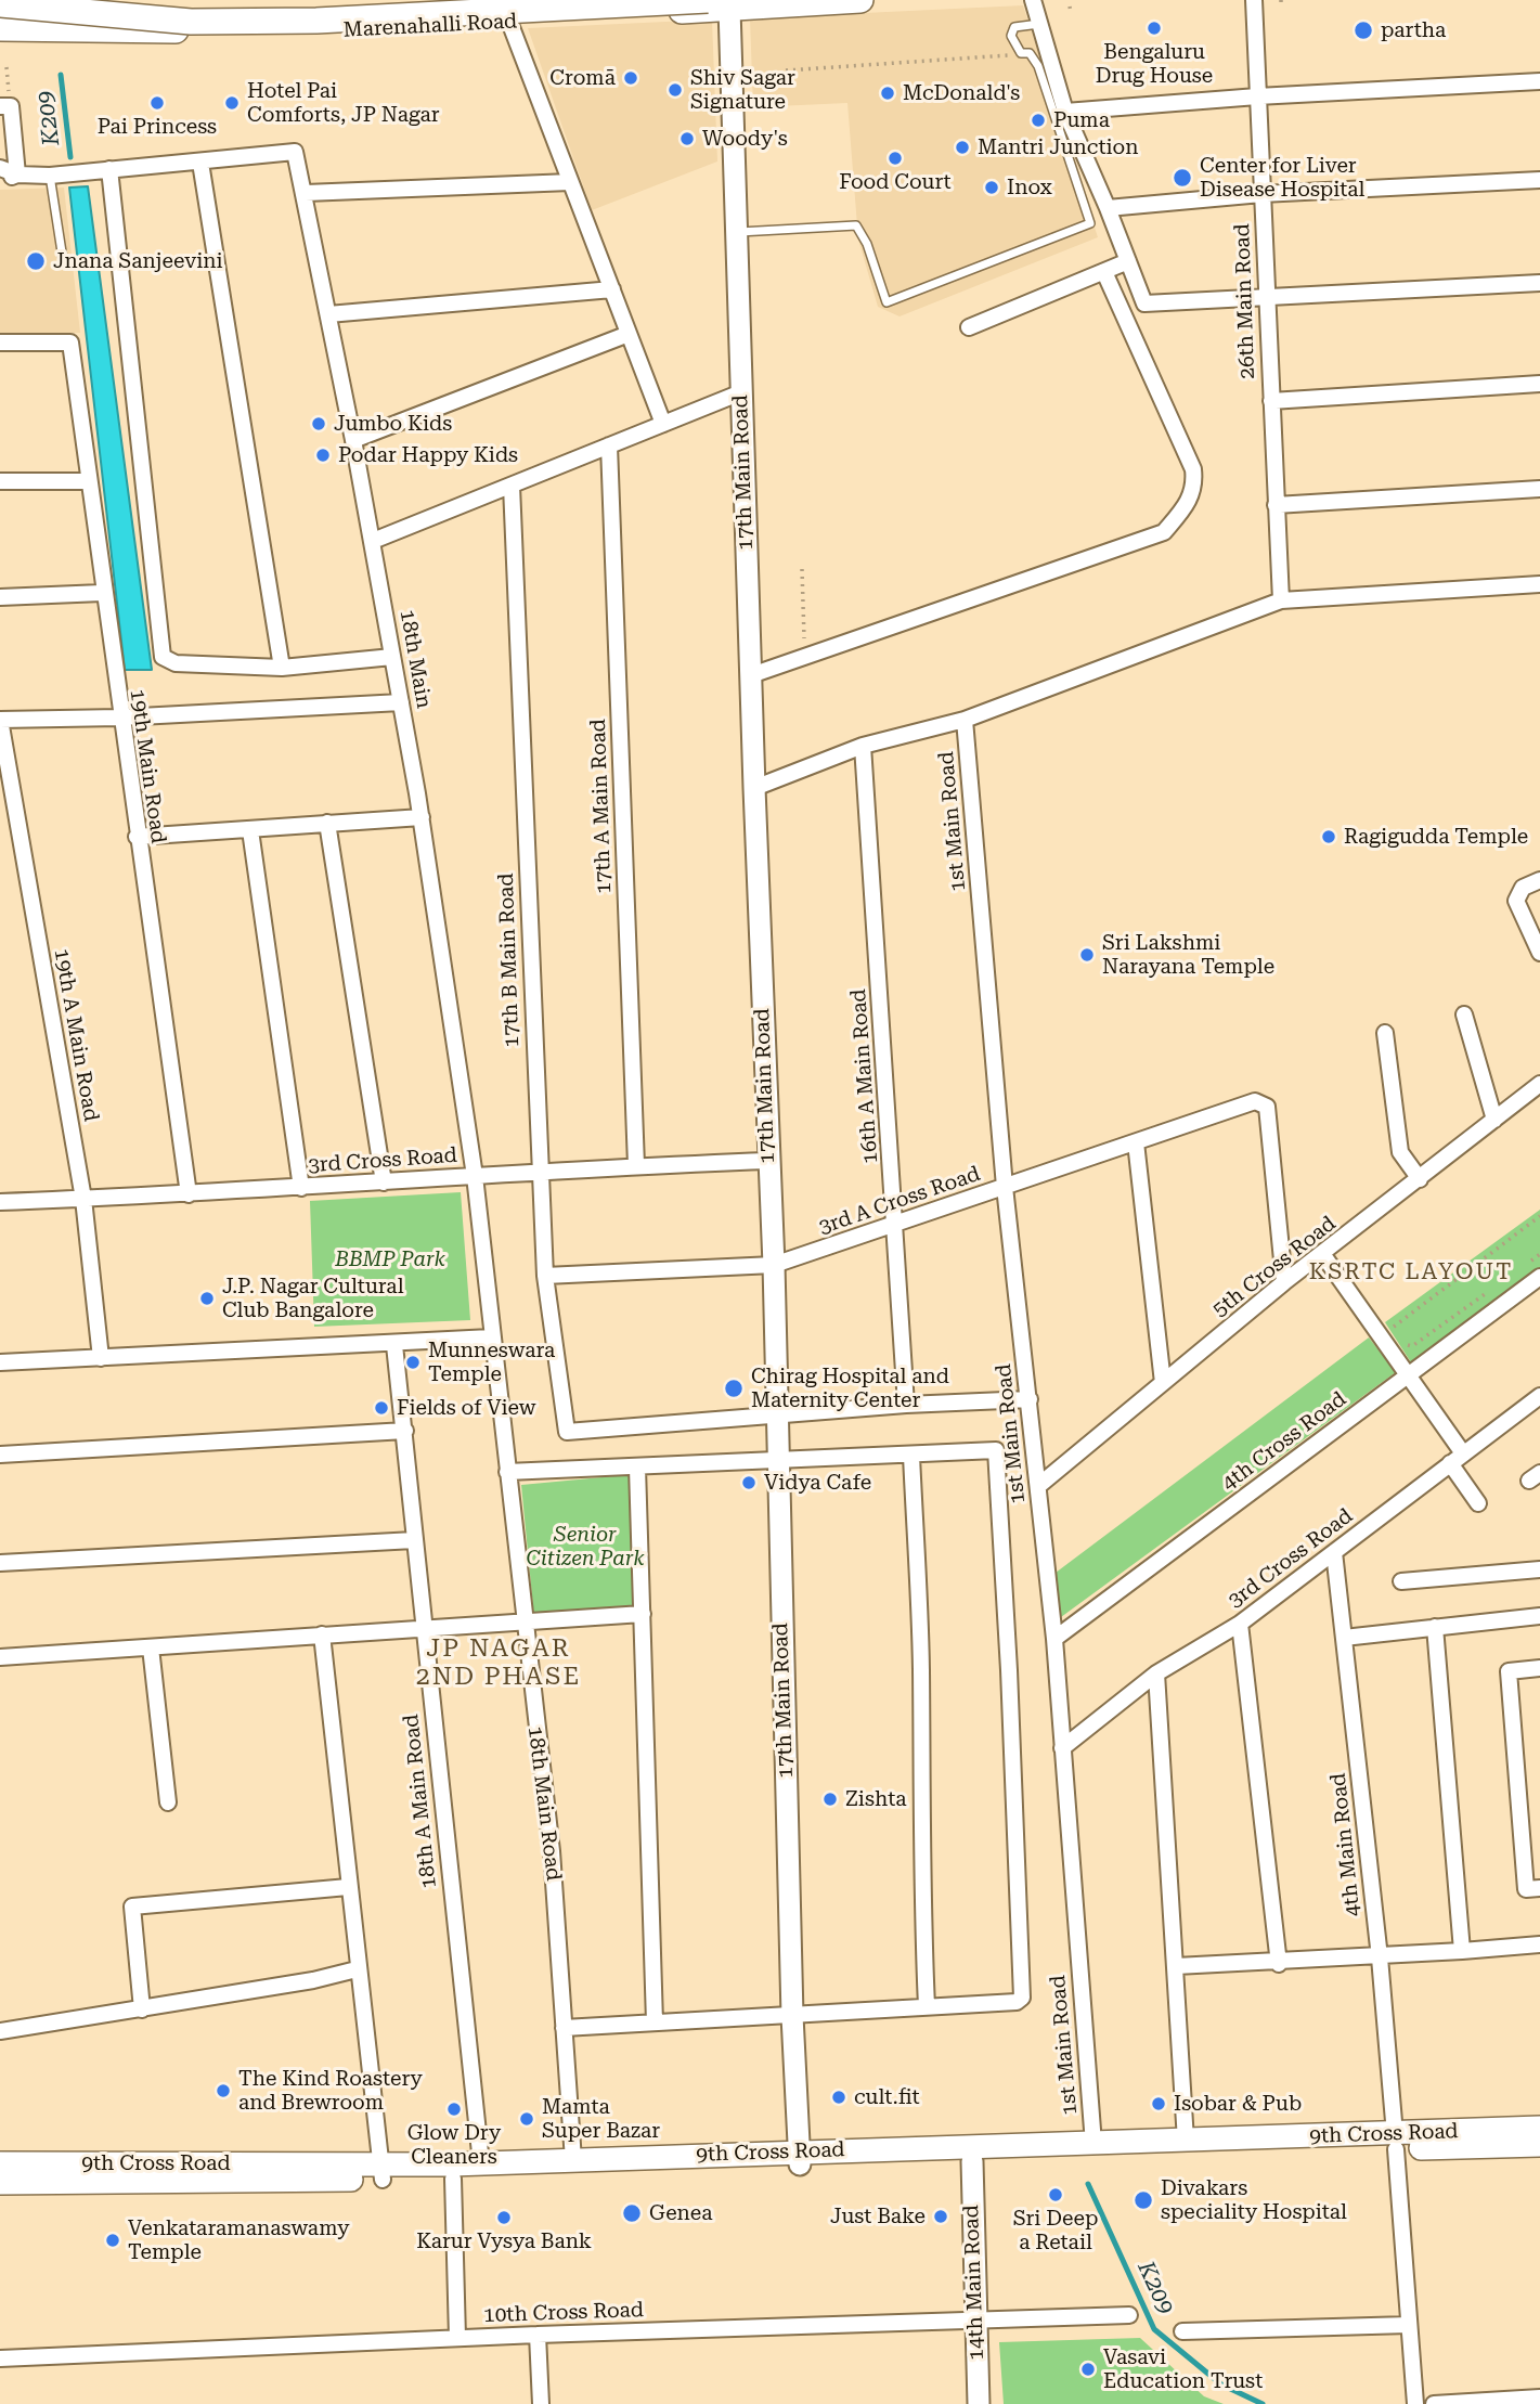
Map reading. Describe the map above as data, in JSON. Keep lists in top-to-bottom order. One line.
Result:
{"streets":{"main road":["Marenahalli Road","9th Cross Road"],"street":["26th Main Road","17th Main Road","18th Main","19th Main Road","17th A Main Road","1st Main Road","17th B Main Road","19th A Main Road","16th A Main Road","3rd Cross Road","3rd A Cross Road","5th Cross Road","4th Cross Road","18th A Main Road","18th Main Road","4th Main Road","14th Main Road","10th Cross Road"]},"crossings":[["Marenahalli Road","17th Main Road"],["17th Main Road","17th B Main Road"],["17th Main Road","3rd Cross Road"],["17th Main Road","3rd A Cross Road"],["17th Main Road","9th Cross Road"],["18th Main","3rd Cross Road"],["18th Main","18th Main Road"],["19th Main Road","3rd Cross Road"],["17th A Main Road","3rd Cross Road"],["1st Main Road","3rd Cross Road"],["1st Main Road","3rd A Cross Road"],["1st Main Road","5th Cross Road"],["1st Main Road","4th Cross Road"],["1st Main Road","9th Cross Road"],["17th B Main Road","3rd Cross Road"],["17th B Main Road","3rd A Cross Road"],["19th A Main Road","3rd Cross Road"],["16th A Main Road","3rd A Cross Road"],["3rd Cross Road","18th Main Road"],["3rd Cross Road","4th Main Road"],["3rd A Cross Road","5th Cross Road"],["18th A Main Road","9th Cross Road"],["18th Main Road","9th Cross Road"],["4th Main Road","9th Cross Road"],["9th Cross Road","14th Main Road"],["14th Main Road","10th Cross Road"]],"districts":["KSRTC LAYOUT","JP NAGAR 2ND PHASE"],"water":["K209"],"parks":["BBMP Park","Senior Citizen Park"],"places":["Bengaluru Drug House","partha","Cromā","Shiv Sagar Signature","McDonald's","Pai Princess","Hotel Pai Comforts, JP Nagar","Puma","Woody's","Mantri Junction","Food Court","Center for Liver Disease Hospital","Inox","Jnana Sanjeevini","Jumbo Kids","Podar Happy Kids","Ragigudda Temple","Sri Lakshmi Narayana Temple","J.P. Nagar Cultural Club Bangalore","Munneswara Temple","Chirag Hospital and Maternity Center","Fields of View","Vidya Cafe","Zishta","The Kind Roastery and Brewroom","cult.fit","Isobar & Pub","Glow Dry Cleaners","Mamta Super Bazar","Sri Deep a Retail","Divakars speciality Hospital","Genea","Just Bake","Karur Vysya Bank","Venkataramanaswamy Temple","Vasavi Education Trust"]}
